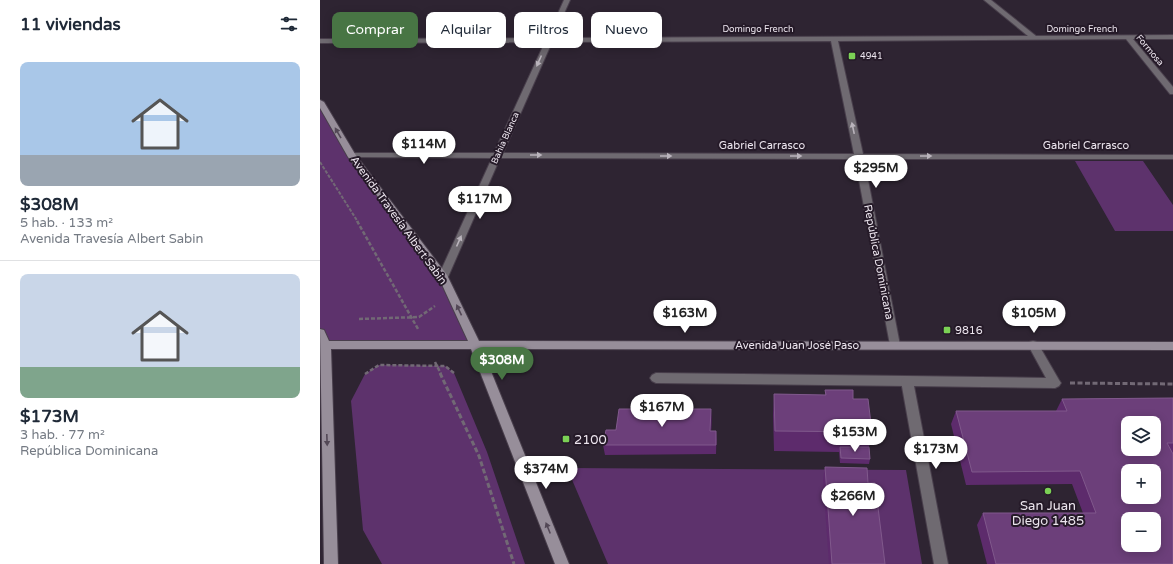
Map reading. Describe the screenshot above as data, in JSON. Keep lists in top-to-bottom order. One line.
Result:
{"streets":{"main road":["Avenida Travesía Albert Sabin","Avenida Juan José Paso"],"street":["Domingo French","Formosa","Bahía Blanca","Gabriel Carrasco","República Dominicana"]},"crossings":[["Domingo French","Formosa"],["Domingo French","República Dominicana"],["Bahía Blanca","Gabriel Carrasco"],["Bahía Blanca","Avenida Travesía Albert Sabin"],["Gabriel Carrasco","Avenida Travesía Albert Sabin"],["Gabriel Carrasco","República Dominicana"],["Avenida Travesía Albert Sabin","Avenida Juan José Paso"],["República Dominicana","Avenida Juan José Paso"]],"one_way":["Gabriel Carrasco","Avenida Travesía Albert Sabin","República Dominicana"],"places":{"transit":["4941","9816","2100"],"other":["San Juan Diego 1485"]},"page":{"heading":"11 viviendas","chip":["Comprar","Alquilar","Filtros","Nuevo"],"list":[{"name":"$308M","note":"5 hab. · 133 m² · Avenida Travesía Albert Sabin"},{"name":"$173M","note":"3 hab. · 77 m² · República Dominicana"}],"price":["$114M","$295M","$117M","$163M","$105M","$308M","$167M","$153M","$173M","$374M","$266M"],"map_buttons":["+","−"]}}
